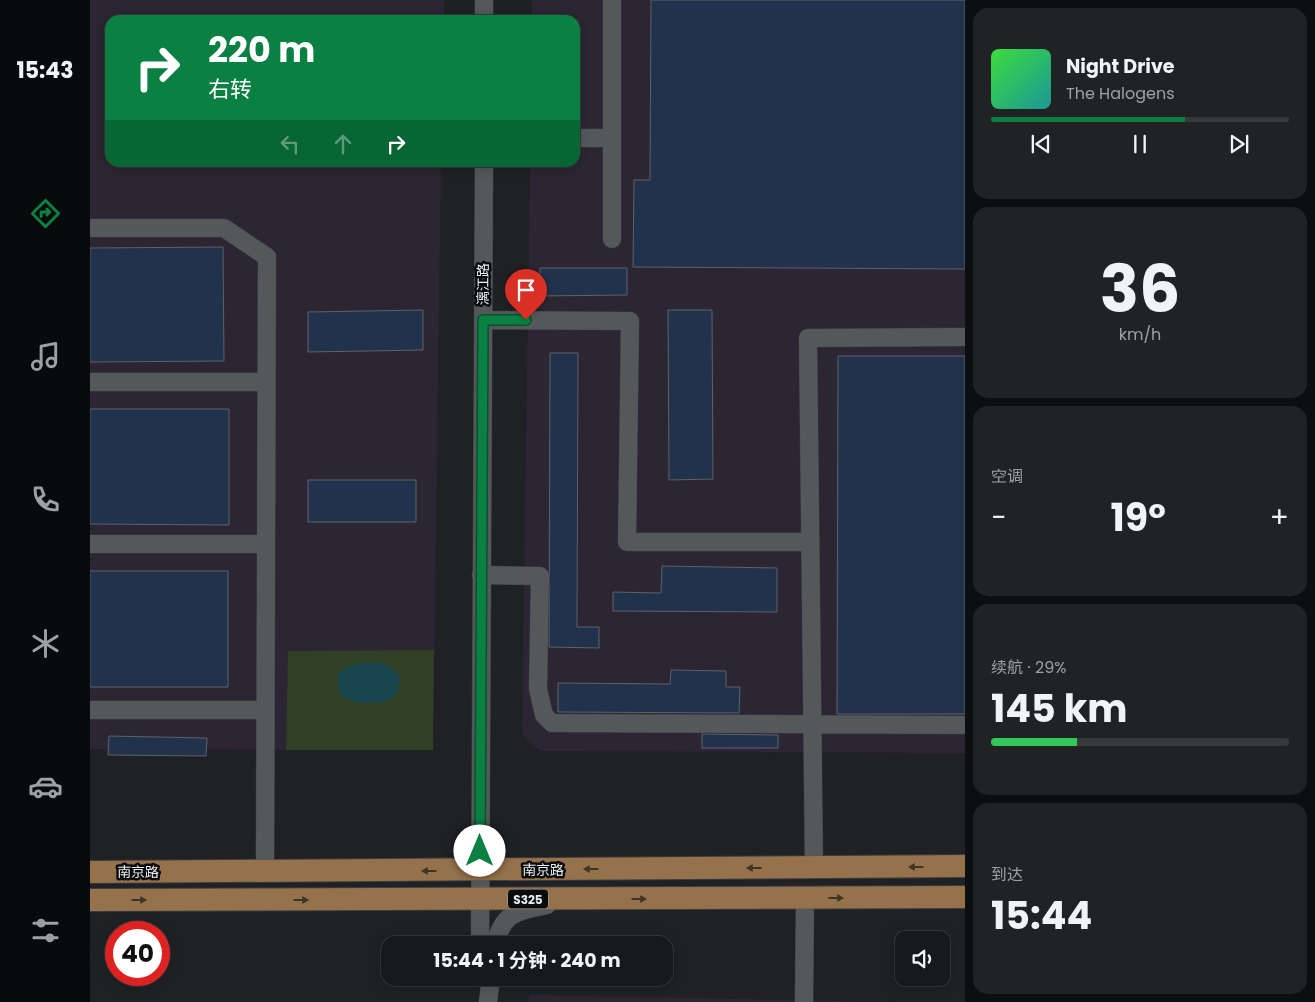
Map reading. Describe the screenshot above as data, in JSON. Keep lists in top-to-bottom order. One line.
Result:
{"streets":{"main road":["南京路","S325"],"street":["漓江路"]},"crossings":[["漓江路","南京路"]],"page":{"tabs":"15:43","turn":["220 m","右转"],"song":["Night Drive","The Halogens"],"tile":[["36","km/h"],"空调",["续航 · 29%","145 km"],["到达","15:44"]],"heat":["−","19°","+"],"limit":"40","trip":"15:44 · 1 分钟 · 240 m"}}
